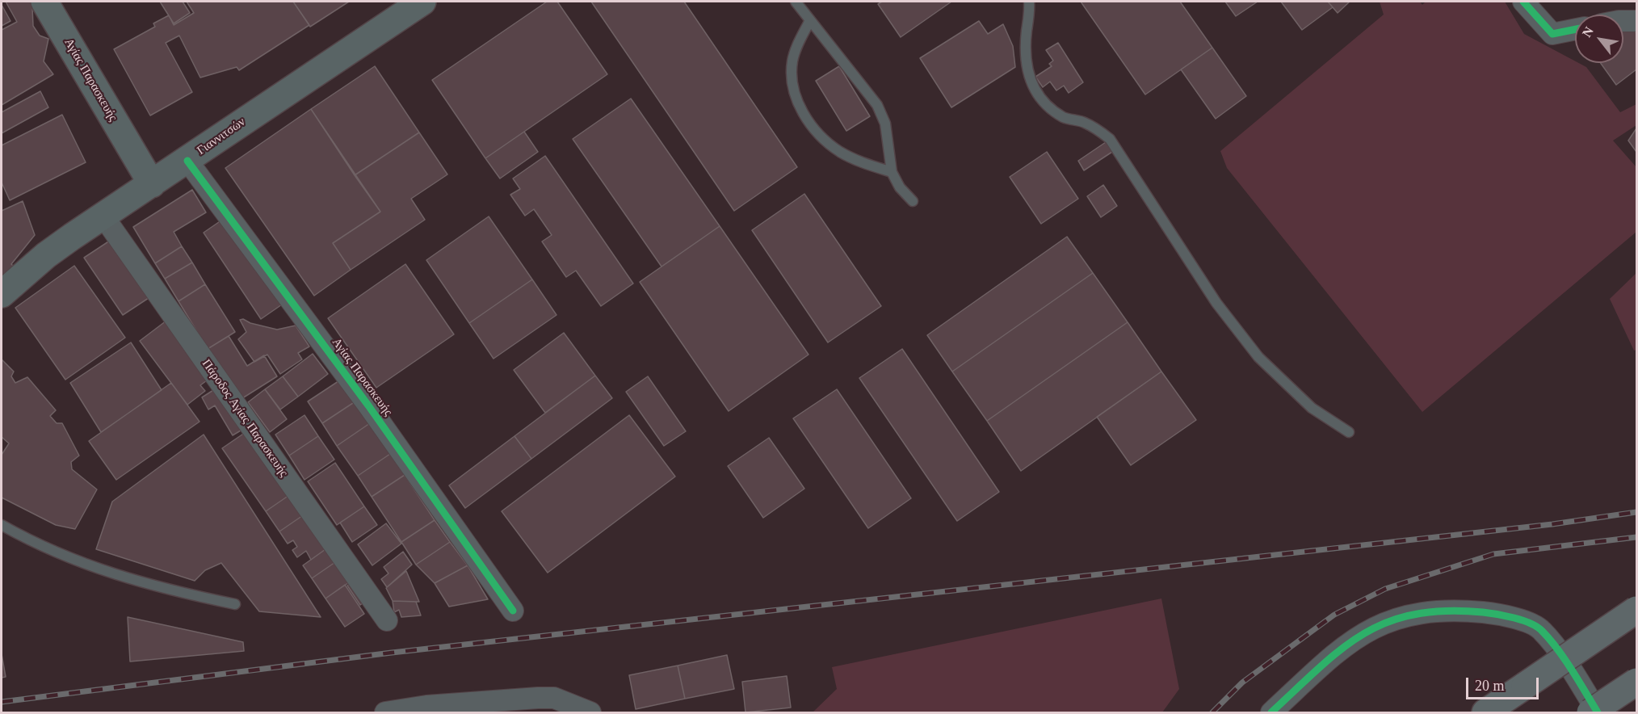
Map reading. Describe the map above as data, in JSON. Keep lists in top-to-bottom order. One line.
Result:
{"streets":{"street":["Αγίας Παρασκευής","Γιαννιτσών","Πάροδος Αγίας Παρασκευής"]},"crossings":[["Αγίας Παρασκευής","Γιαννιτσών"],["Γιαννιτσών","Πάροδος Αγίας Παρασκευής"]],"scale_bar":"20 m","north":"top left"}
